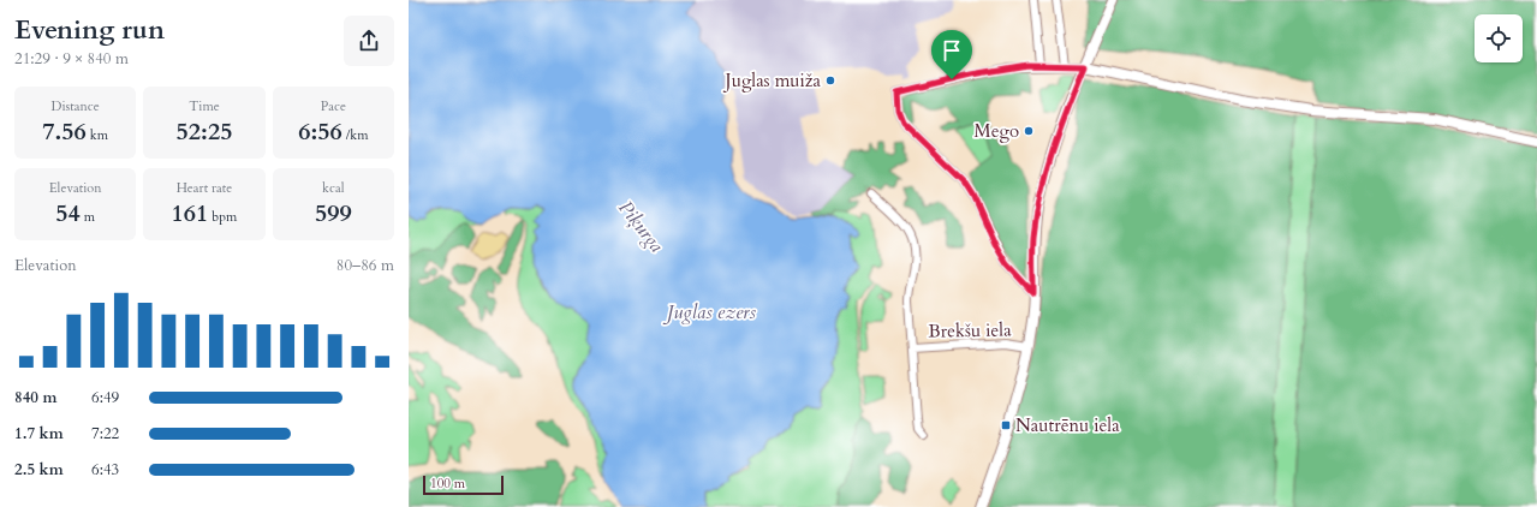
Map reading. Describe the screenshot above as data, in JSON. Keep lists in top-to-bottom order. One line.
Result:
{"streets":{"street":["Brekšu iela"]},"water":["Piķurga","Juglas ezers"],"places":{"other":["Juglas muiža","Mego"],"transit":["Nautrēnu iela"]},"scale_bar":"100 m","page":{"heading":["Evening run","21:29 · 9 × 840 m"],"stats":[["Distance","7.56 km"],["Time","52:25"],["Pace","6:56 /km"],["Elevation","54 m"],["Heart rate","161 bpm"],["kcal","599"]],"chart":["Elevation","80–86 m"],"list":[{"name":"840 m","note":"6:49"},{"name":"1.7 km","note":"7:22"},{"name":"2.5 km","note":"6:43"}],"scale":"100 m"}}
